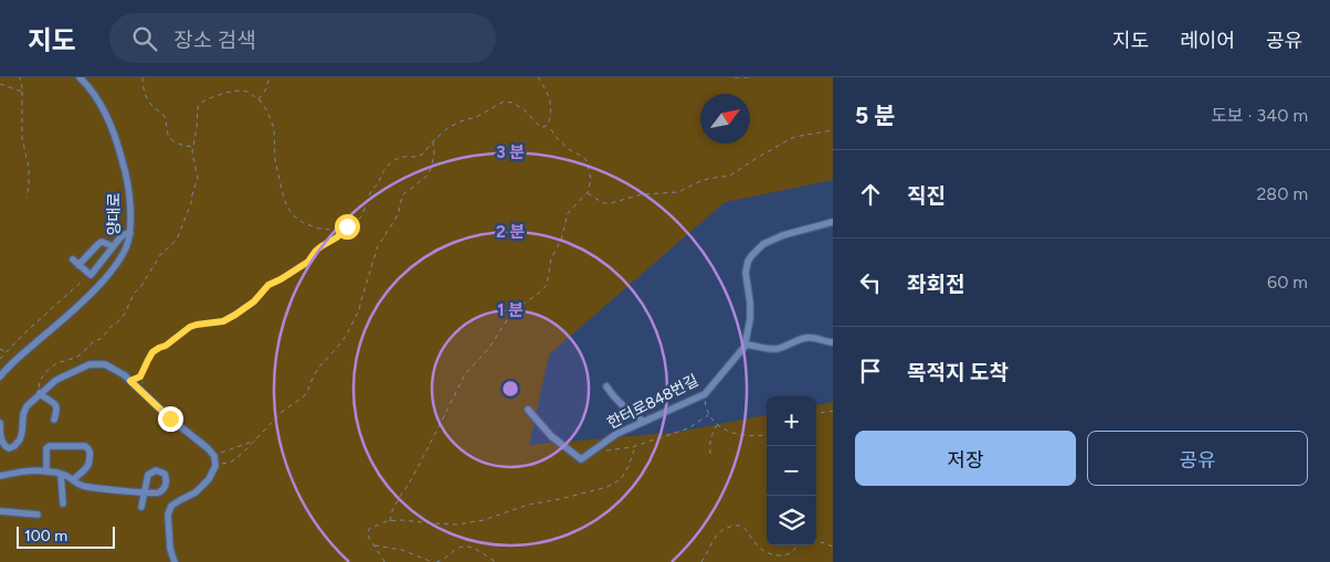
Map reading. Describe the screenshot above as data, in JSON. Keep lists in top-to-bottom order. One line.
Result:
{"streets":{"street":["양대로","한터로848번길"]},"scale_bar":"100 m","north":"top right","page":{"header":"지도","search":"장소 검색","nav":["지도","레이어","공유"],"heading":["5 분","도보 · 340 m"],"list":[["직진","280 m"],["좌회전","60 m"],"목적지 도착"],"map_buttons":["+","−"],"buttons":["저장","공유"],"scale":"100 m"},"rings":["3 분","2 분","1 분"]}
